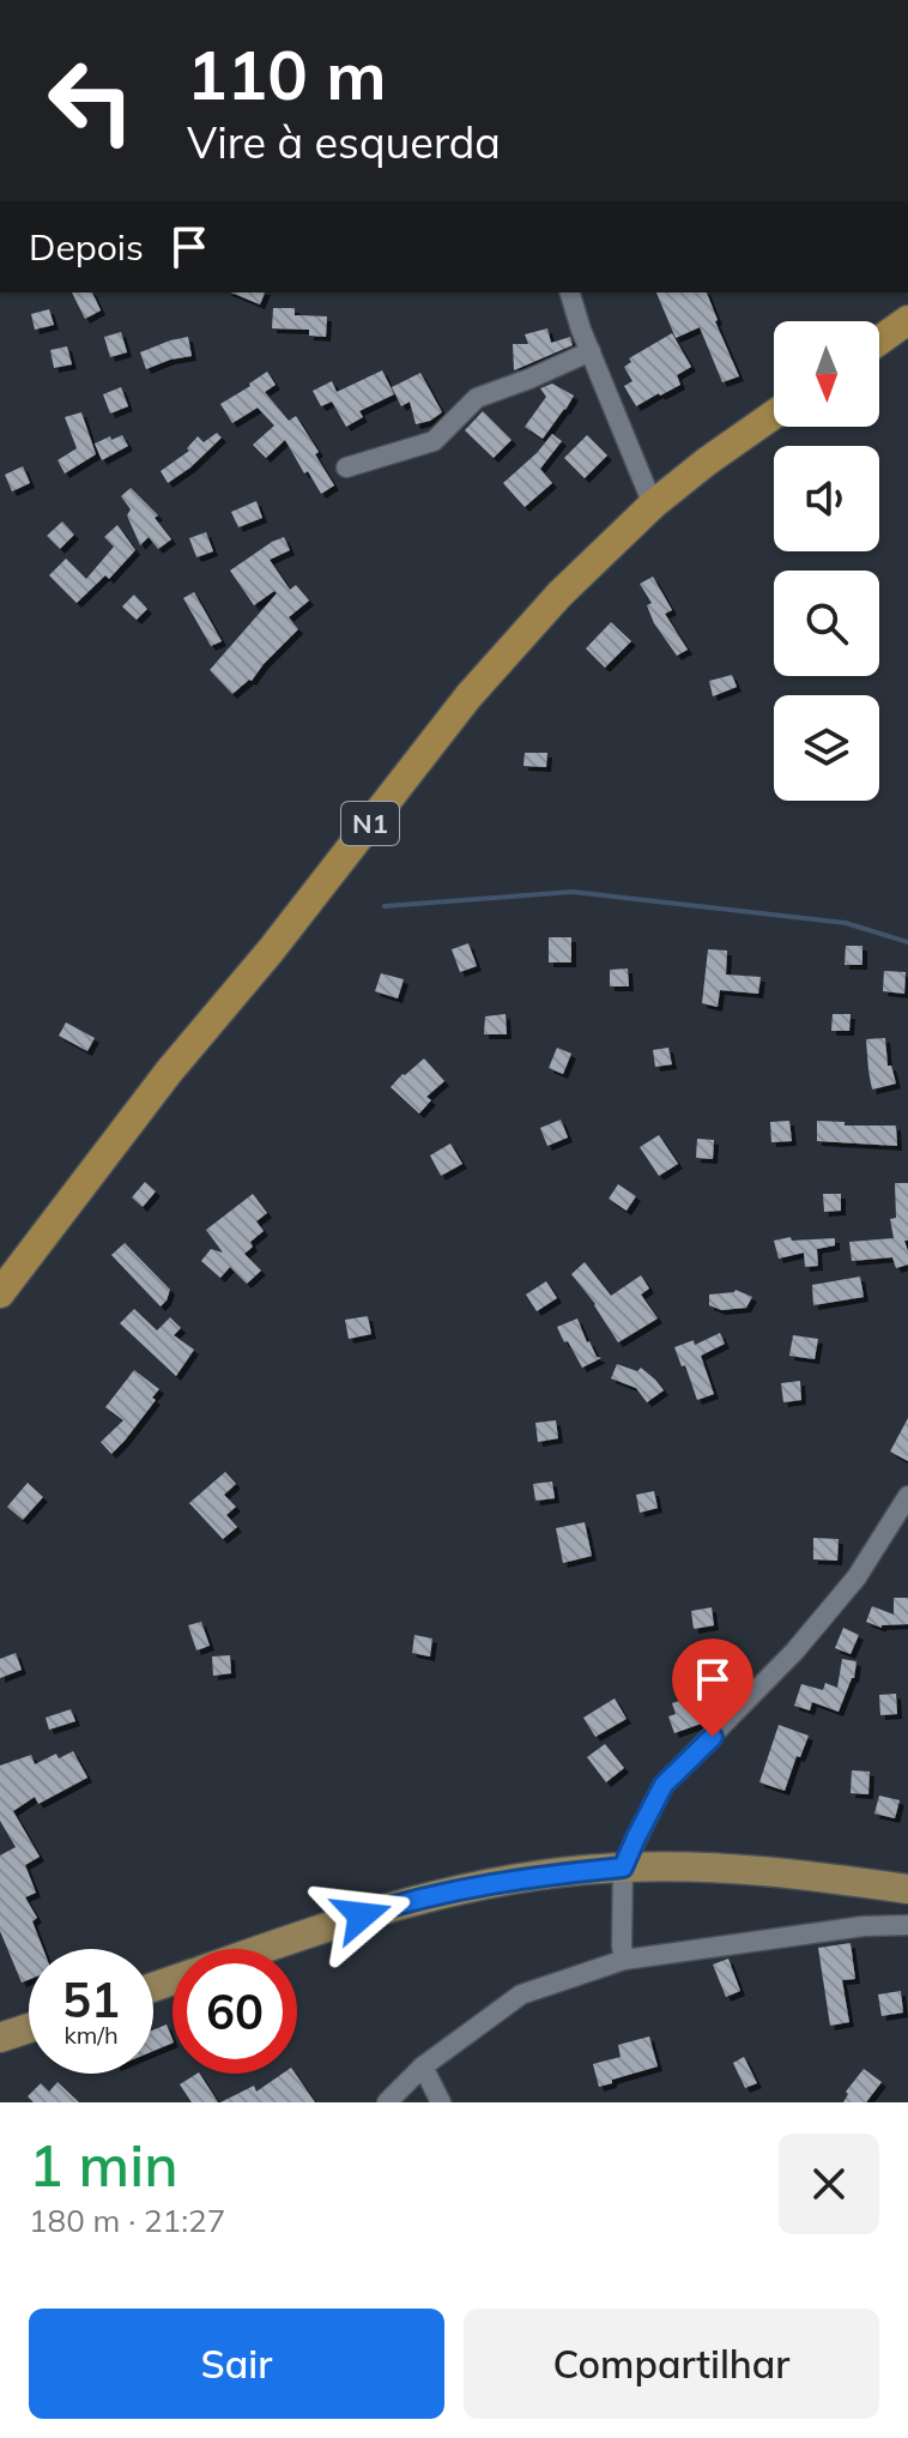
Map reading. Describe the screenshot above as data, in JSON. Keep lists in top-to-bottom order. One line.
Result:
{"streets":{"highway":["N1"]},"north":"bottom","page":{"turn":["110 m","Vire à esquerda"],"then":"Depois","speed":"51 km/h","limit":"60","heading":["1 min","180 m · 21:27"],"buttons":["Sair","Compartilhar"]}}
